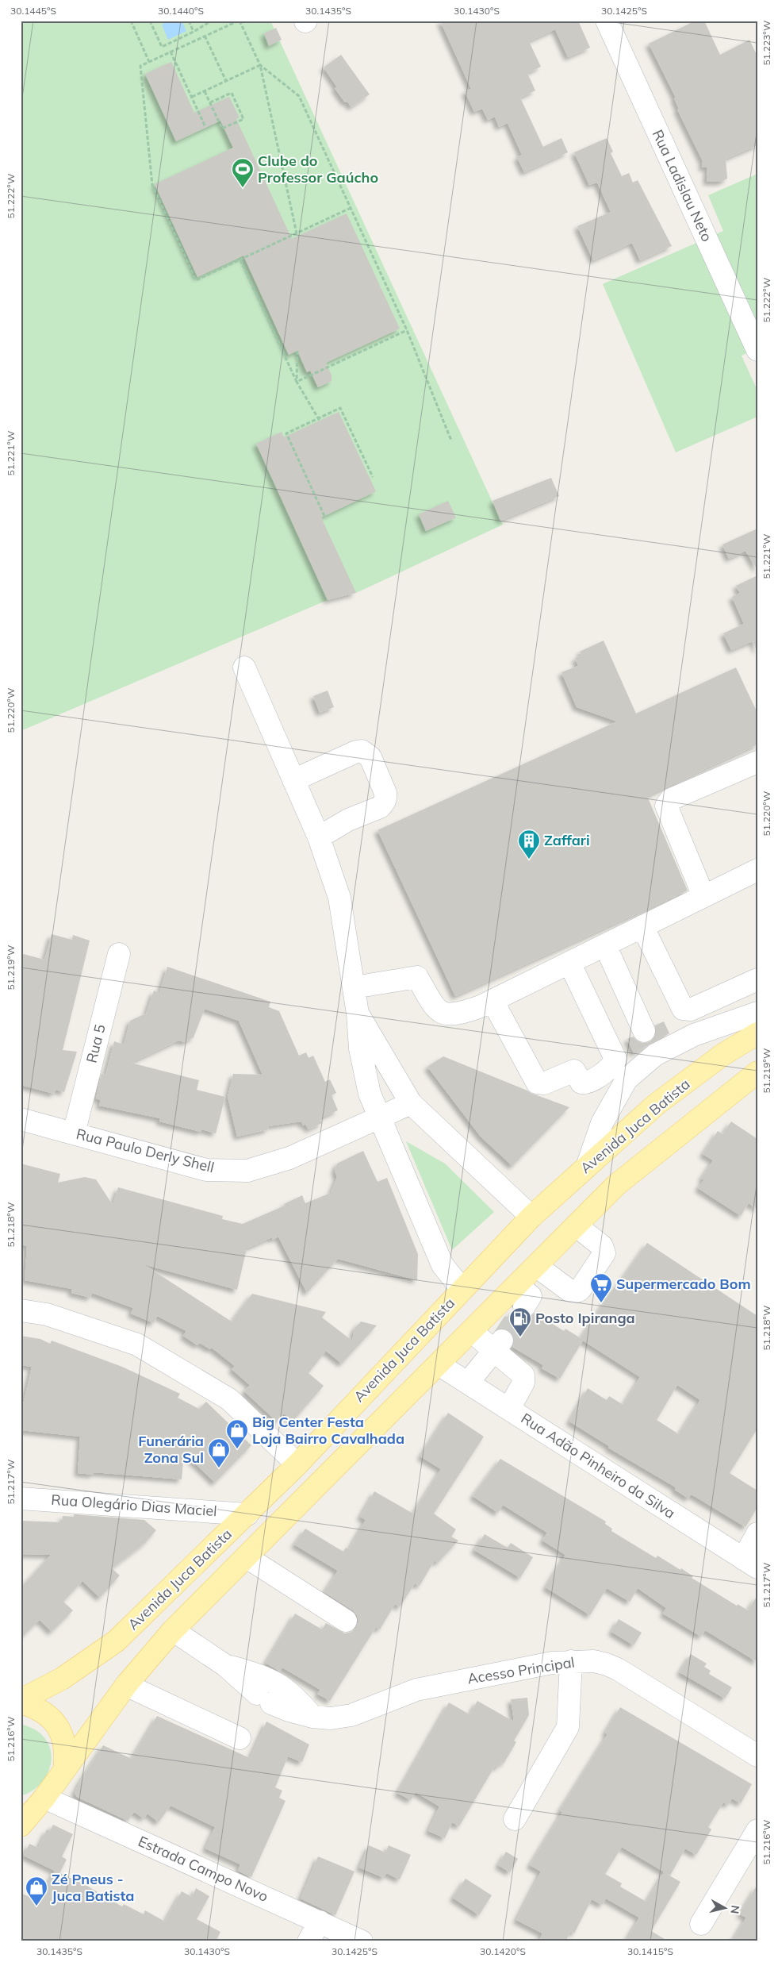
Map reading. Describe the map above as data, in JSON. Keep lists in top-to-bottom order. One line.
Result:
{"streets":{"main road":["Avenida Juca Batista"],"street":["Rua Ladislau Neto","Rua 5","Rua Paulo Derly Shell","Rua Adão Pinheiro da Silva","Rua Olegário Dias Maciel","Acesso Principal","Estrada Campo Novo"]},"crossings":[["Rua 5","Rua Paulo Derly Shell"],["Avenida Juca Batista","Rua Olegário Dias Maciel"]],"places":{"sports":["Clube do Professor Gaúcho"],"building":["Zaffari"],"supermarket":["Supermercado Bom"],"fuel station":["Posto Ipiranga"],"shop":["Big Center Festa Loja Bairro Cavalhada","Funerária Zona Sul","Zé Pneus - Juca Batista"]},"north":"right","coordinates":["30.1445°S","30.1440°S","30.1435°S","30.1430°S","30.1425°S","51.223°W","51.222°W","51.221°W","51.220°W","51.219°W","51.218°W","51.217°W","51.216°W","30.1420°S","30.1415°S"]}
